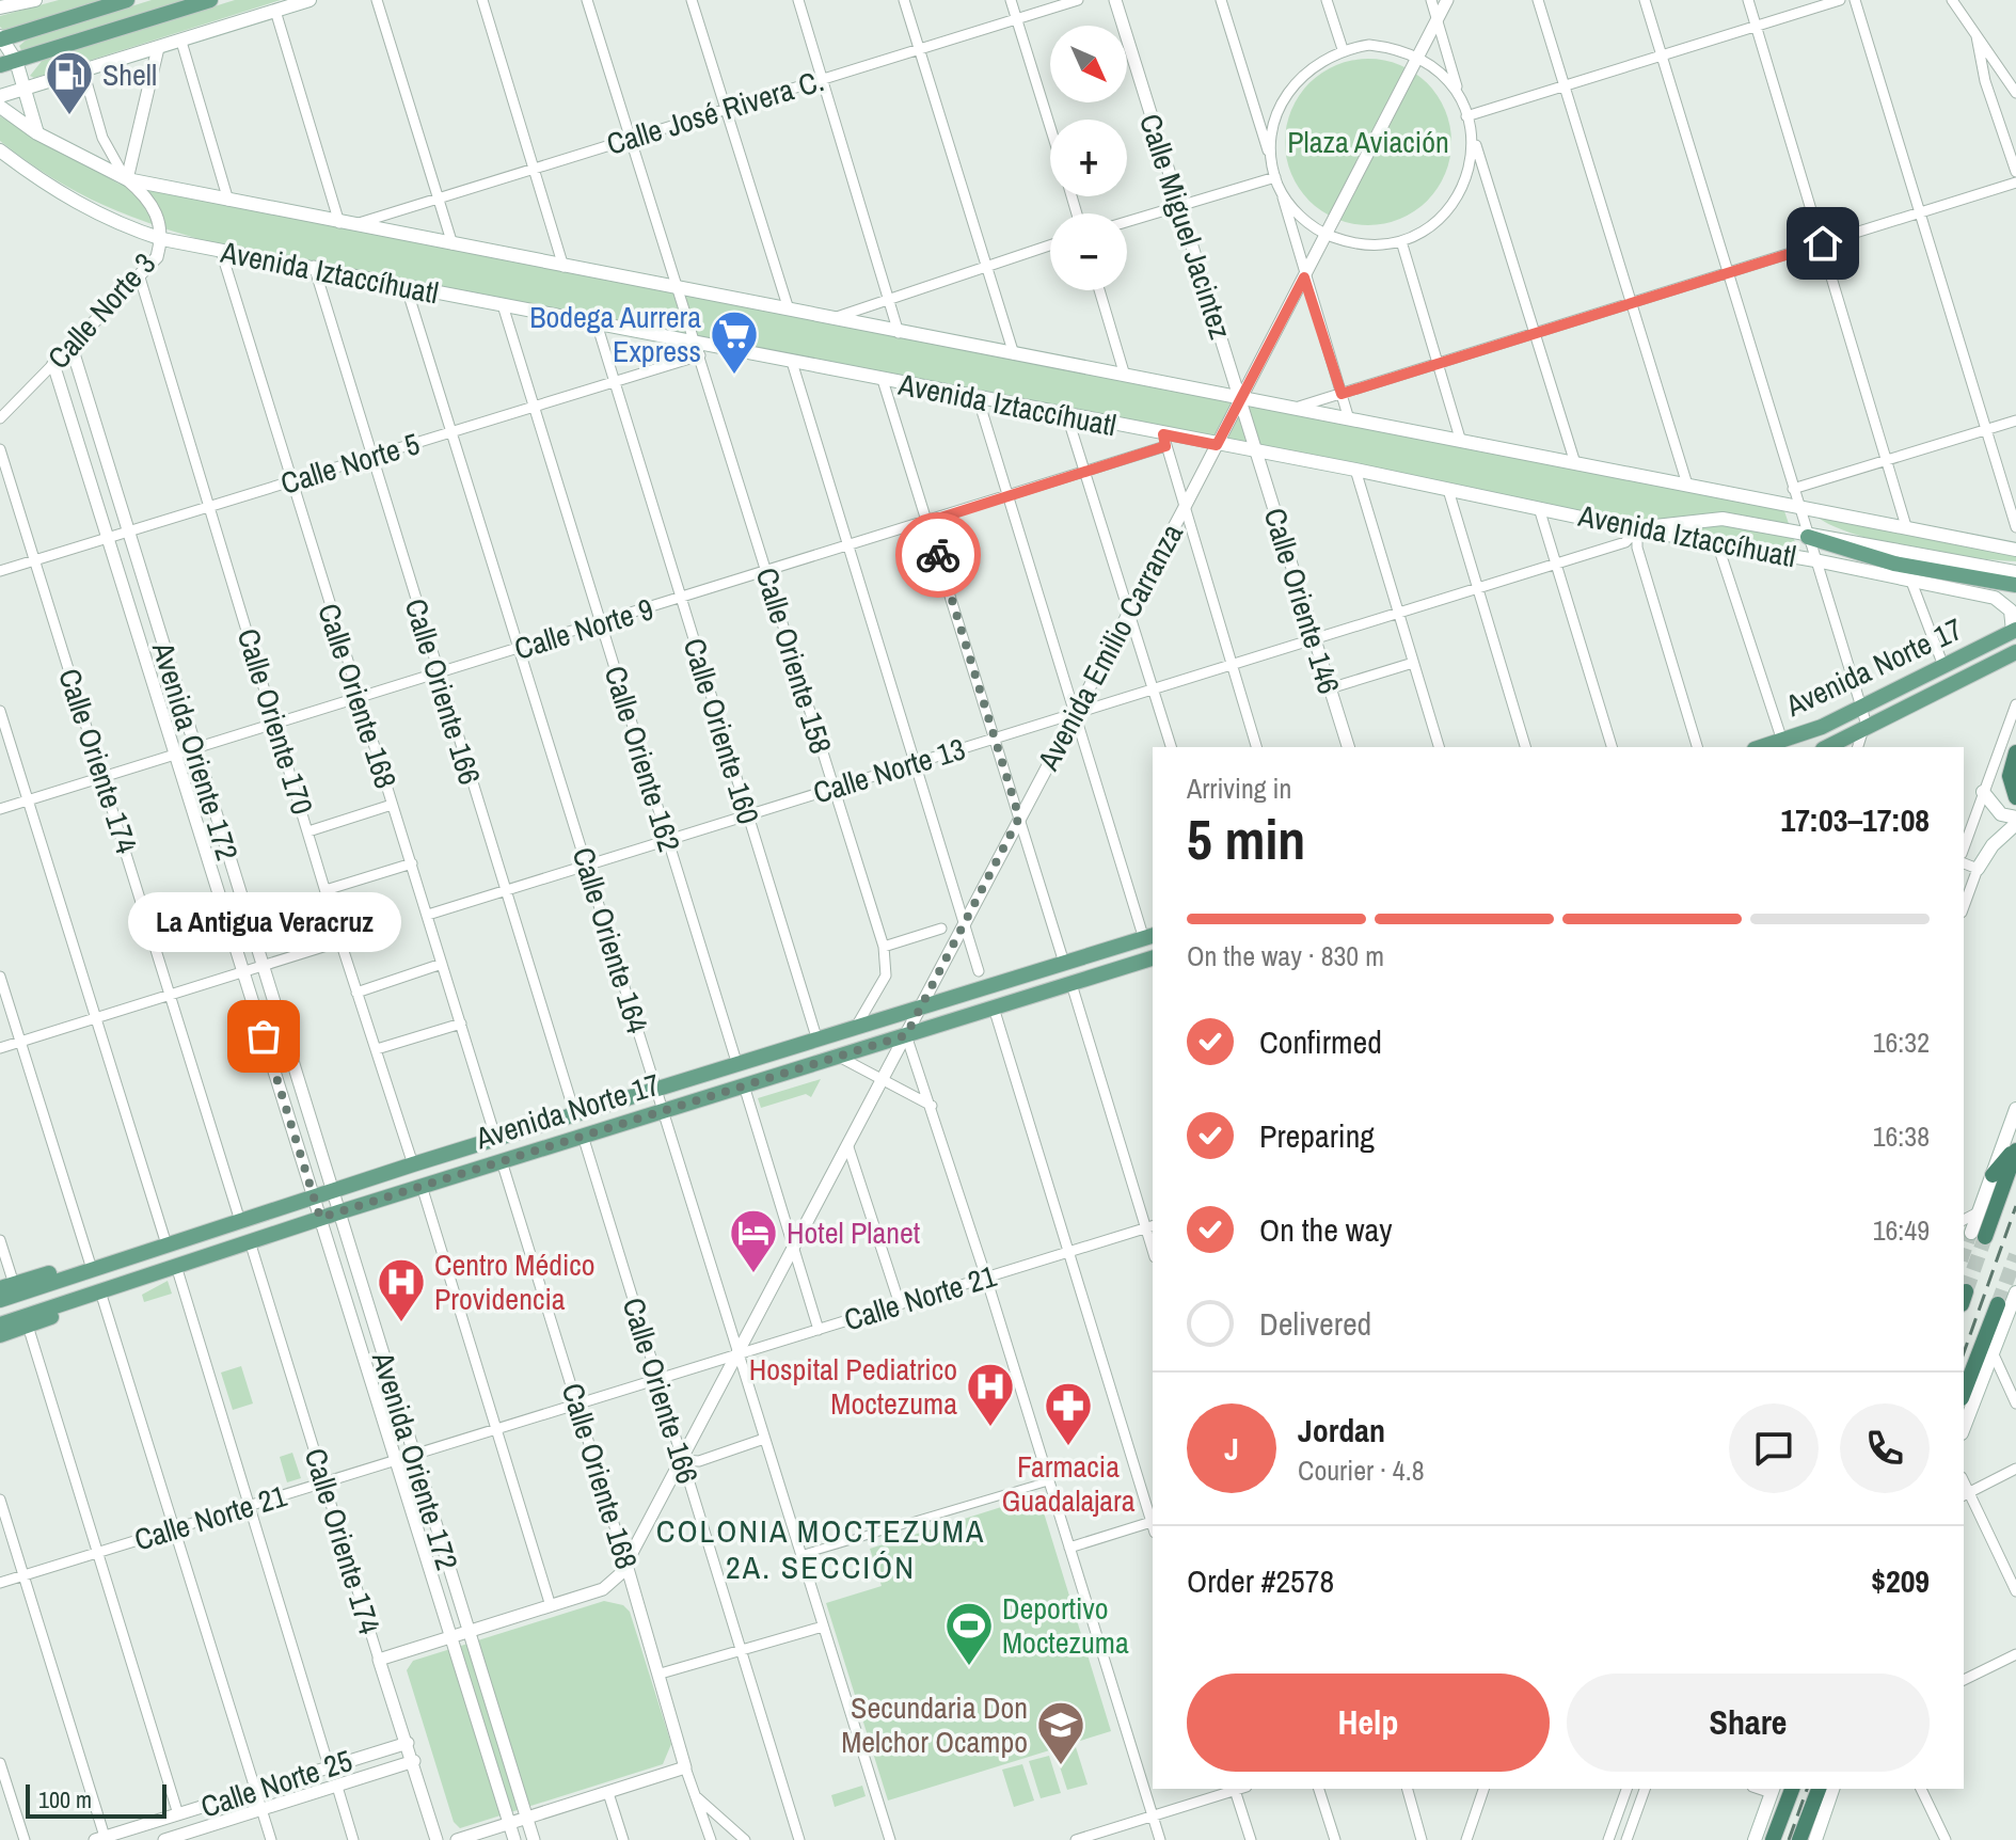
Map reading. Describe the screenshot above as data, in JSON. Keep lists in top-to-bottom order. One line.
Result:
{"streets":{"main road":["Avenida Iztaccíhuatl","Avenida Norte 17"],"street":["Calle José Rivera C.","Calle Miguel Jacintez","Calle Norte 3","Calle Norte 5","Calle Oriente 146","Calle Norte 9","Avenida Emilio Carranza","Calle Oriente 158","Calle Oriente 166","Calle Oriente 168","Calle Oriente 170","Calle Oriente 160","Avenida Oriente 172","Calle Oriente 162","Calle Oriente 174","Calle Norte 13","Calle Oriente 164","Calle Norte 21","Calle Norte 25"]},"crossings":[["Calle José Rivera C.","Avenida Iztaccíhuatl"],["Calle José Rivera C.","Calle Oriente 158"],["Calle Miguel Jacintez","Avenida Iztaccíhuatl"],["Calle Miguel Jacintez","Calle Oriente 146"],["Calle Miguel Jacintez","Avenida Emilio Carranza"],["Avenida Iztaccíhuatl","Calle Norte 3"],["Avenida Iztaccíhuatl","Calle Norte 5"],["Avenida Iztaccíhuatl","Calle Oriente 146"],["Avenida Iztaccíhuatl","Calle Norte 9"],["Avenida Iztaccíhuatl","Avenida Emilio Carranza"],["Avenida Iztaccíhuatl","Calle Oriente 158"],["Avenida Iztaccíhuatl","Avenida Norte 17"],["Avenida Iztaccíhuatl","Calle Oriente 166"],["Avenida Iztaccíhuatl","Calle Oriente 168"],["Avenida Iztaccíhuatl","Calle Oriente 160"],["Avenida Iztaccíhuatl","Calle Oriente 162"],["Avenida Iztaccíhuatl","Calle Norte 13"],["Avenida Iztaccíhuatl","Calle Oriente 164"],["Calle Norte 3","Calle Oriente 170"],["Calle Norte 3","Avenida Oriente 172"],["Calle Norte 5","Calle Oriente 158"],["Calle Norte 5","Calle Oriente 166"],["Calle Norte 5","Calle Oriente 168"],["Calle Norte 5","Calle Oriente 170"],["Calle Norte 5","Calle Oriente 160"],["Calle Norte 5","Avenida Oriente 172"],["Calle Norte 5","Calle Oriente 162"],["Calle Norte 5","Calle Oriente 174"],["Calle Norte 5","Calle Oriente 164"],["Calle Oriente 146","Calle Norte 13"],["Calle Norte 9","Calle Oriente 158"],["Calle Norte 9","Calle Oriente 166"],["Calle Norte 9","Calle Oriente 168"],["Calle Norte 9","Calle Oriente 170"],["Calle Norte 9","Calle Oriente 160"],["Calle Norte 9","Avenida Oriente 172"],["Calle Norte 9","Calle Oriente 162"],["Calle Norte 9","Calle Oriente 174"],["Calle Norte 9","Calle Oriente 164"],["Avenida Emilio Carranza","Avenida Norte 17"],["Avenida Emilio Carranza","Calle Oriente 166"],["Avenida Emilio Carranza","Calle Oriente 168"],["Avenida Emilio Carranza","Calle Norte 13"],["Avenida Emilio Carranza","Calle Oriente 164"],["Avenida Emilio Carranza","Calle Norte 21"],["Calle Oriente 158","Avenida Norte 17"],["Calle Oriente 158","Calle Norte 13"],["Avenida Norte 17","Calle Oriente 166"],["Avenida Norte 17","Calle Oriente 168"],["Avenida Norte 17","Calle Oriente 170"],["Avenida Norte 17","Calle Oriente 160"],["Avenida Norte 17","Avenida Oriente 172"],["Avenida Norte 17","Calle Oriente 162"],["Avenida Norte 17","Calle Oriente 174"],["Avenida Norte 17","Calle Oriente 164"],["Calle Oriente 166","Calle Norte 13"],["Calle Oriente 166","Calle Norte 21"],["Calle Oriente 168","Calle Norte 13"],["Calle Oriente 168","Calle Norte 21"],["Calle Oriente 160","Calle Norte 13"],["Avenida Oriente 172","Calle Norte 21"],["Calle Oriente 162","Calle Norte 13"],["Calle Oriente 174","Calle Norte 21"],["Calle Oriente 174","Calle Norte 25"],["Calle Norte 13","Calle Oriente 164"],["Calle Oriente 164","Calle Norte 21"]],"districts":["COLONIA MOCTEZUMA 2A. SECCIÓN"],"parks":["Plaza Aviación"],"places":{"fuel station":["Shell"],"supermarket":["Bodega Aurrera Express"],"other":["La Antigua Veracruz"],"hotel":["Hotel Planet"],"hospital":["Centro Médico Providencia","Hospital Pediatrico Moctezuma"],"pharmacy":["Farmacia Guadalajara"],"sports":["Deportivo Moctezuma"],"school or university":["Secundaria Don Melchor Ocampo"]},"scale_bar":"100 m","north":"bottom right","page":{"map_buttons":["+","−"],"heading":["5 min","Arriving in","17:03–17:08"],"panel":["Jordan","Courier · 4.8","Order #2578","$209"],"bubble":"La Antigua Veracruz","bar":"On the way · 830 m","list":[["Confirmed","16:32"],["Preparing","16:38"],["On the way","16:49"],"Delivered"],"round":"J","buttons":["Help","Share"],"scale":"100 m"}}
